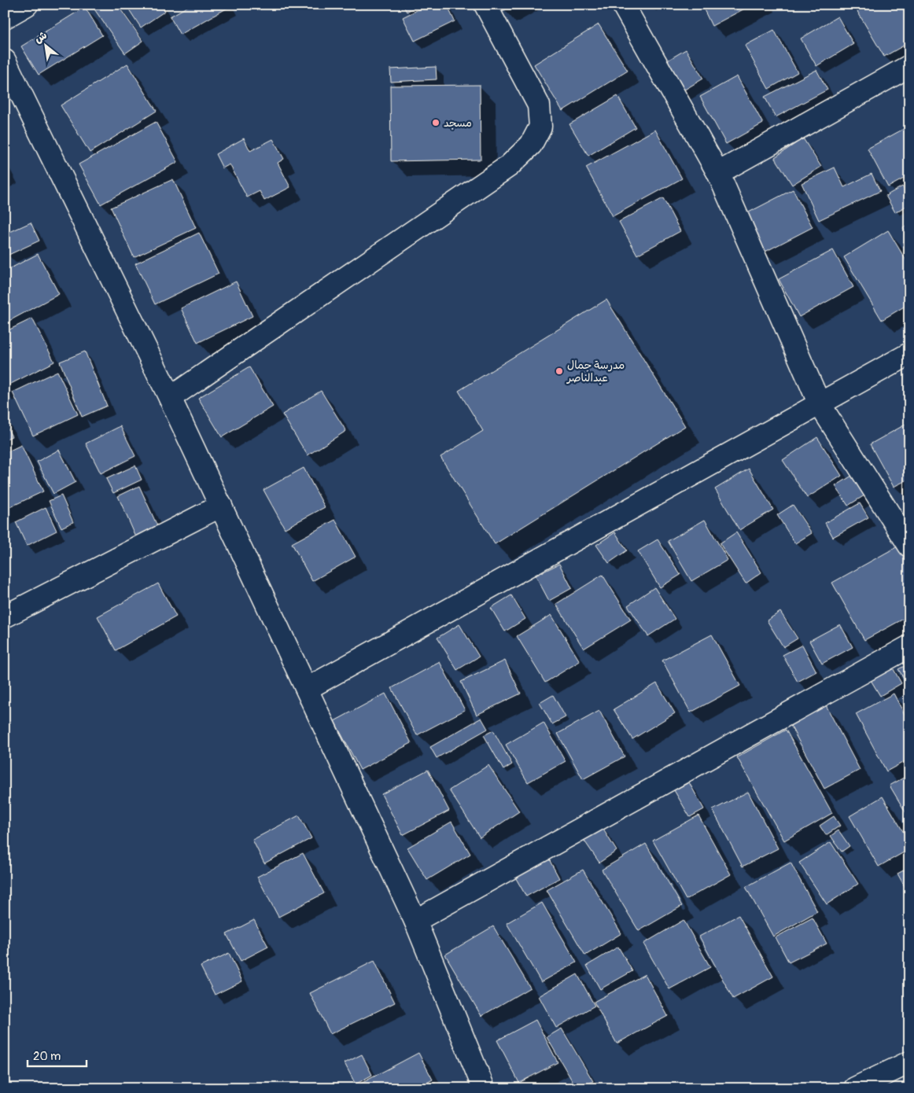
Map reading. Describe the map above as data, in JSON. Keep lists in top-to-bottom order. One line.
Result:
{"places":["مسجد","مدرسة جمال عبدالناصر"],"scale_bar":"20 m","north":"top left"}
